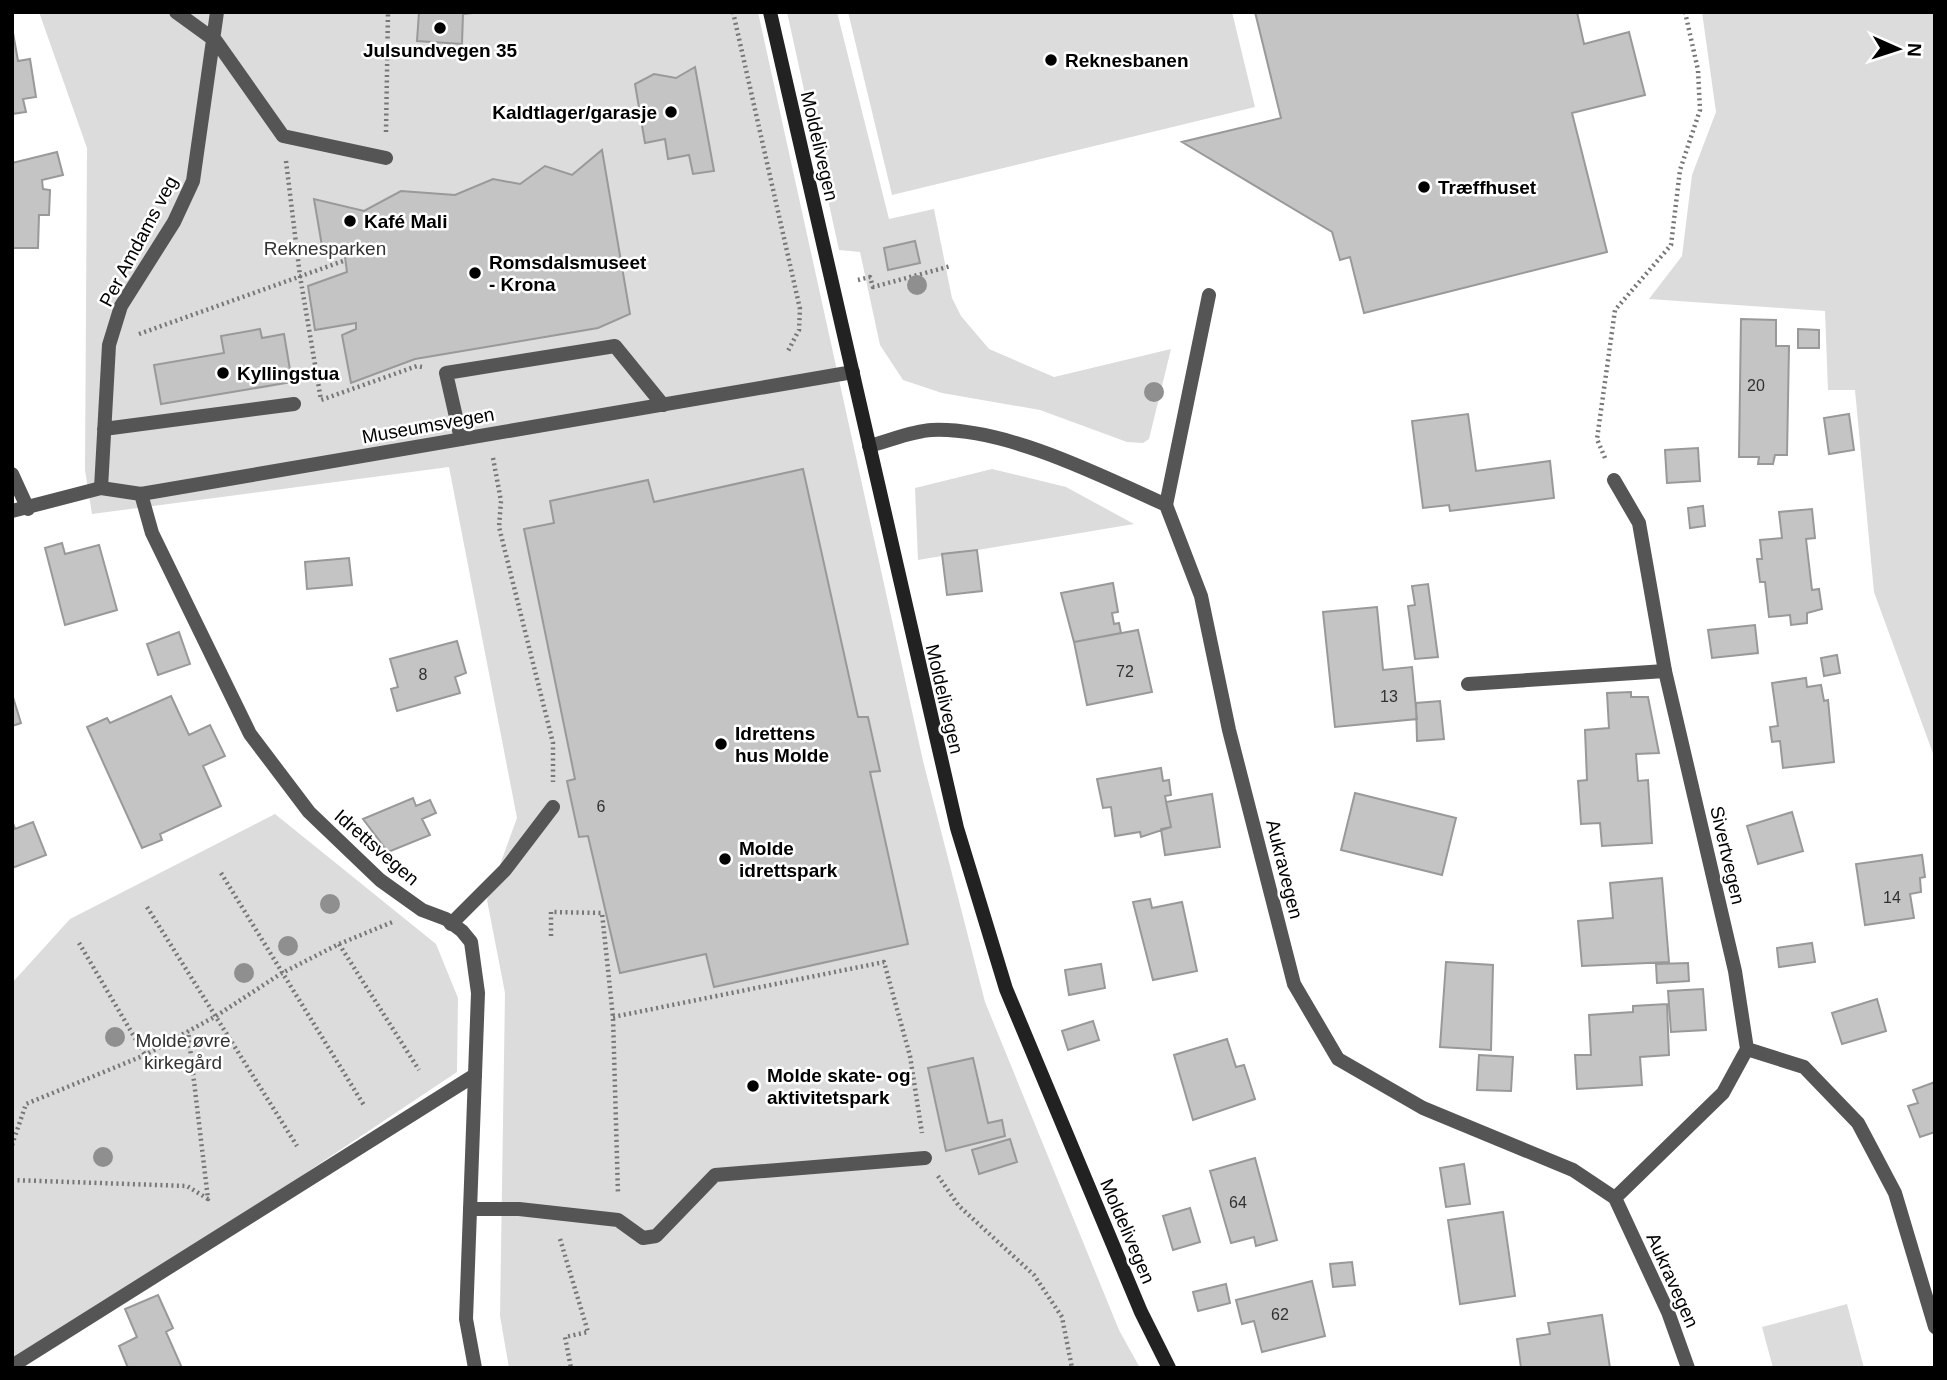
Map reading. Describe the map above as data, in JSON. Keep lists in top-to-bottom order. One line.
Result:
{"streets":{"main road":["Moldelivegen"],"street":["Per Amdams veg","Museumsvegen","Idrettsvegen","Sivertvegen","Aukravegen"]},"crossings":[["Moldelivegen","Museumsvegen"],["Per Amdams veg","Museumsvegen"],["Museumsvegen","Idrettsvegen"]],"parks":["Reknesparken","Molde øvre kirkegård"],"places":["Julsundvegen 35","Reknesbanen","Kaldtlager/garasje","Træffhuset","Kafé Mali","Romsdalsmuseet - Krona","Kyllingstua","Idrettens hus Molde","Molde idrettspark","Molde skate- og aktivitetspark"],"house_numbers":["20","72","8","13","6","14","64","62"],"north":"right"}
